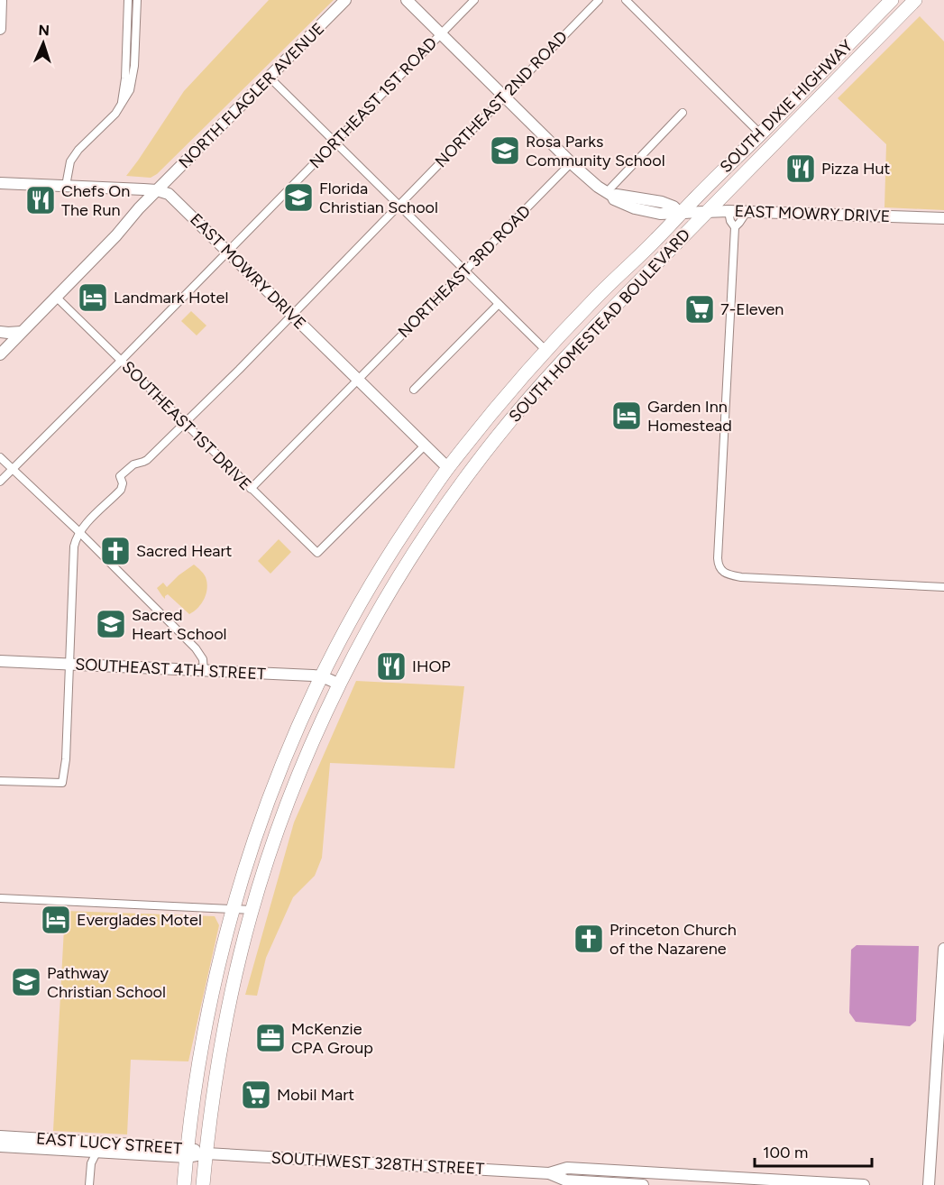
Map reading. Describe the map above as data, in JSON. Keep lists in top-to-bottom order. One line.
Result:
{"streets":{"highway":["SOUTH DIXIE HIGHWAY","SOUTH HOMESTEAD BOULEVARD"],"street":["NORTH FLAGLER AVENUE","NORTHEAST 2ND ROAD","NORTHEAST 1ST ROAD","EAST MOWRY DRIVE","NORTHEAST 3RD ROAD","SOUTHEAST 1ST DRIVE","SOUTHEAST 4TH STREET","EAST LUCY STREET","SOUTHWEST 328TH STREET"]},"crossings":[["NORTH FLAGLER AVENUE","EAST MOWRY DRIVE"],["NORTH FLAGLER AVENUE","SOUTHEAST 1ST DRIVE"],["NORTHEAST 2ND ROAD","EAST MOWRY DRIVE"],["NORTHEAST 2ND ROAD","SOUTHEAST 1ST DRIVE"],["NORTHEAST 1ST ROAD","EAST MOWRY DRIVE"],["NORTHEAST 1ST ROAD","SOUTHEAST 1ST DRIVE"],["SOUTH DIXIE HIGHWAY","EAST MOWRY DRIVE"],["SOUTH DIXIE HIGHWAY","SOUTH HOMESTEAD BOULEVARD"],["EAST MOWRY DRIVE","NORTHEAST 3RD ROAD"],["EAST MOWRY DRIVE","SOUTH HOMESTEAD BOULEVARD"],["EAST MOWRY DRIVE","SOUTHEAST 1ST DRIVE"],["NORTHEAST 3RD ROAD","SOUTHEAST 1ST DRIVE"],["SOUTH HOMESTEAD BOULEVARD","SOUTHEAST 4TH STREET"],["SOUTH HOMESTEAD BOULEVARD","EAST LUCY STREET"],["SOUTH HOMESTEAD BOULEVARD","SOUTHWEST 328TH STREET"],["EAST LUCY STREET","SOUTHWEST 328TH STREET"]],"places":{"school or university":["Rosa Parks Community School","Florida Christian School","Sacred Heart School","Pathway Christian School"],"restaurant":["Pizza Hut","Chefs On The Run","IHOP"],"hotel":["Landmark Hotel","Garden Inn Homestead","Everglades Motel"],"supermarket":["7-Eleven","Mobil Mart"],"church":["Sacred Heart","Princeton Church of the Nazarene"],"office":["McKenzie CPA Group"]},"scale_bar":"100 m","north":"top"}
